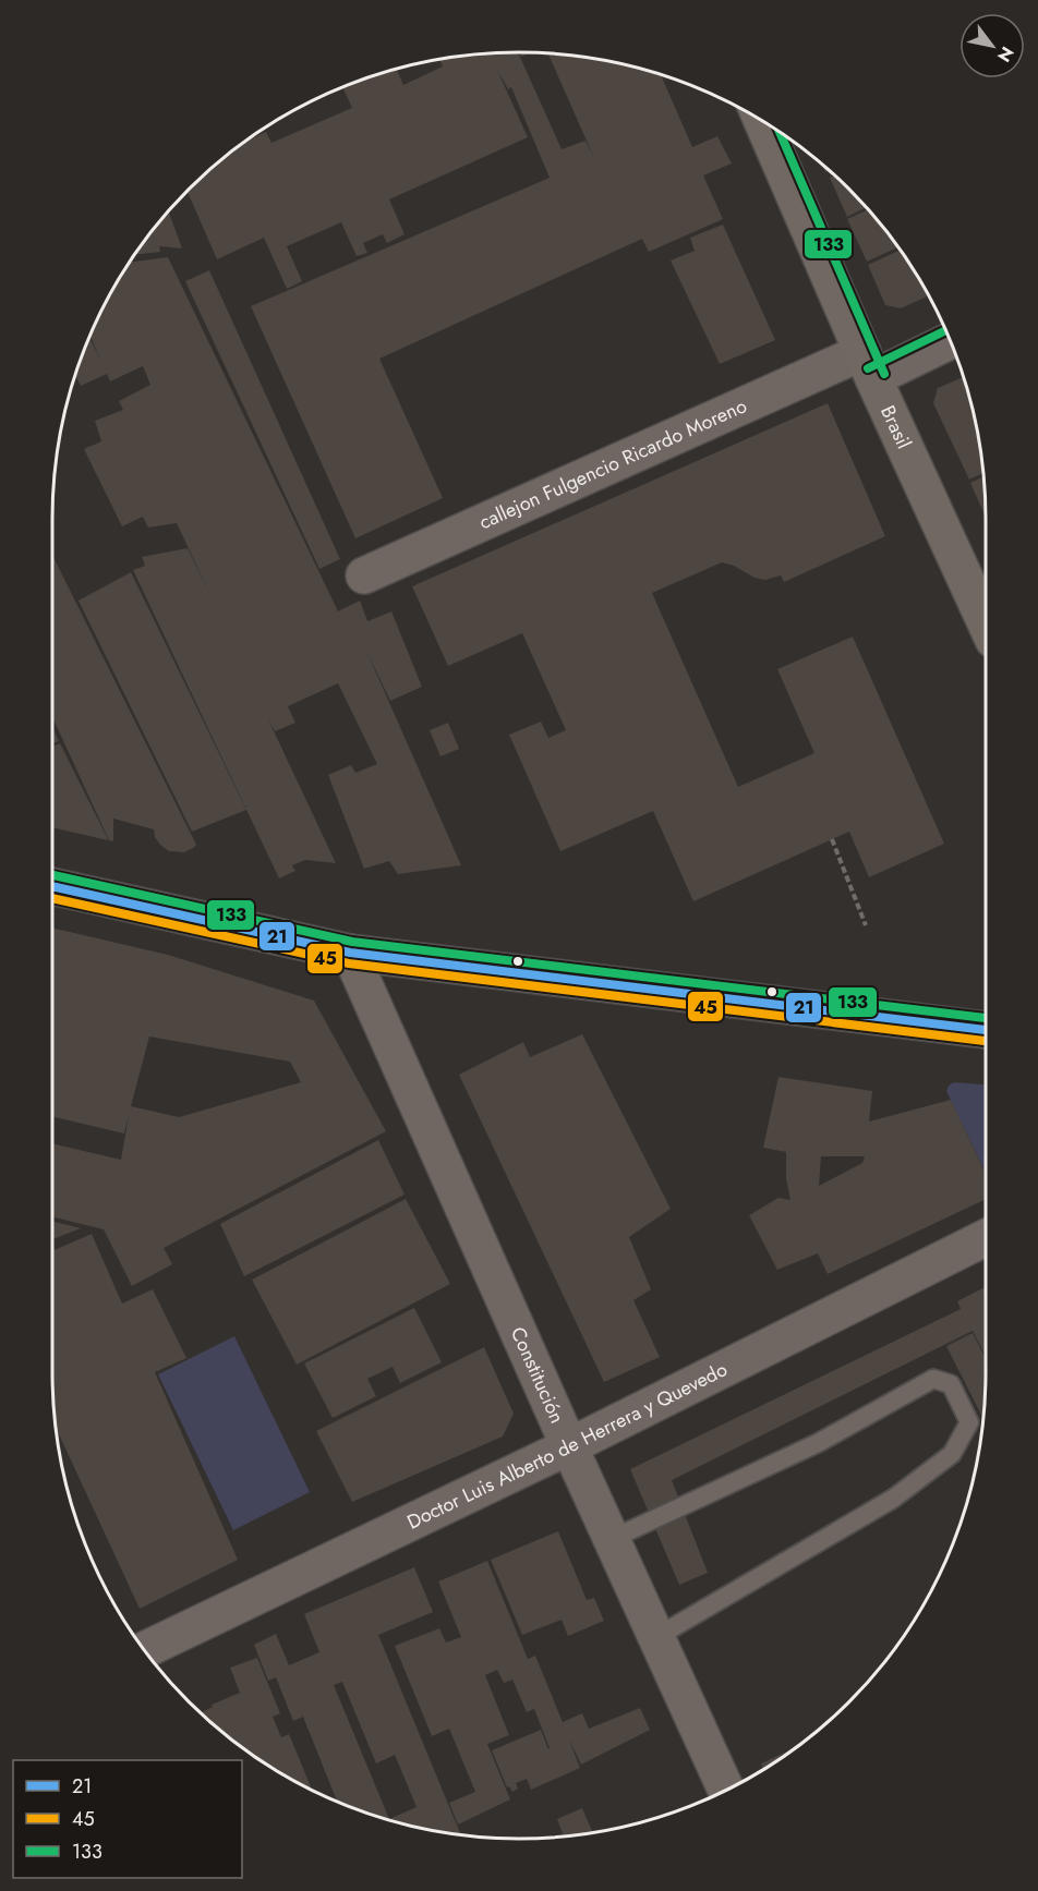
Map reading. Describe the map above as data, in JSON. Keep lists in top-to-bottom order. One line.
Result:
{"streets":{"main road":["Brasil"],"street":["callejon Fulgencio Ricardo Moreno","Constitución","Doctor Luis Alberto de Herrera y Quevedo"]},"crossings":[["Brasil","callejon Fulgencio Ricardo Moreno"],["Constitución","Doctor Luis Alberto de Herrera y Quevedo"]],"lines":["transit line 133","transit line 21","transit line 45"],"legend":["21","45","133"],"north":"bottom right"}
